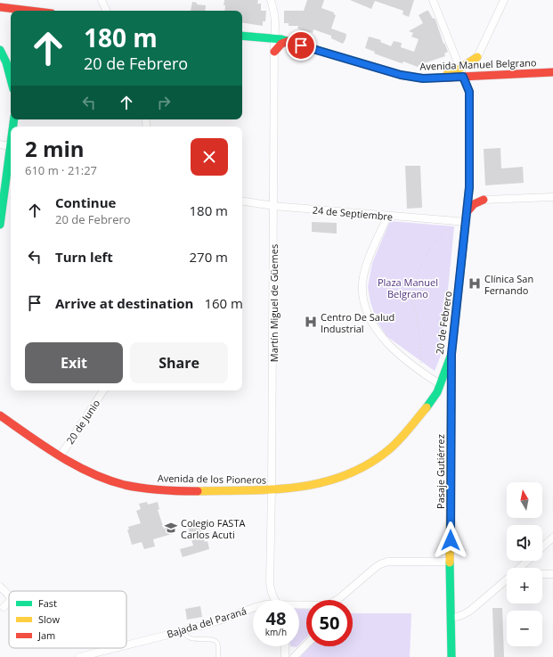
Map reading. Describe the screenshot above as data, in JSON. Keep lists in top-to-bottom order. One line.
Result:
{"streets":{"main road":["Avenida Manuel Belgrano","20 de Febrero","Pasaje Gutiérrez","Avenida de los Pioneros"],"street":["24 de Septiembre","Martín Miguel de Güemes","20 de Junio","Bajada del Paraná"]},"crossings":[["Avenida Manuel Belgrano","Martín Miguel de Güemes"],["Avenida Manuel Belgrano","20 de Febrero"],["24 de Septiembre","Martín Miguel de Güemes"],["24 de Septiembre","20 de Febrero"],["Martín Miguel de Güemes","20 de Febrero"],["Martín Miguel de Güemes","Avenida de los Pioneros"],["20 de Febrero","Pasaje Gutiérrez"],["20 de Febrero","Avenida de los Pioneros"],["20 de Junio","Avenida de los Pioneros"],["Pasaje Gutiérrez","Bajada del Paraná"]],"parks":["Plaza Manuel Belgrano"],"places":{"hospital":["Clínica San Fernando","Centro De Salud Industrial"],"school or university":["Colegio FASTA Carlos Acuti"]},"legend":["Fast","Slow","Jam"],"north":"top","page":{"turn":["180 m","20 de Febrero"],"heading":["2 min","610 m · 21:27"],"list":[{"name":"Continue","note":"20 de Febrero","value":"180 m"},{"name":"Turn left","value":"270 m"},{"name":"Arrive at destination","value":"160 m"}],"buttons":["Exit","Share"],"map_buttons":["+","−"],"speed":"48 km/h","limit":"50"}}
